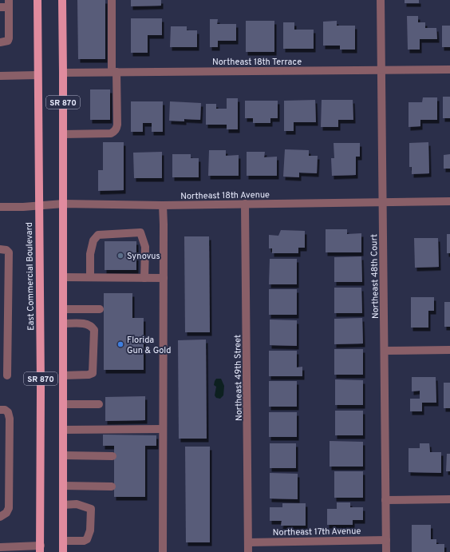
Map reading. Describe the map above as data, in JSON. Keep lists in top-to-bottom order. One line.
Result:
{"streets":{"main road":["SR 870","East Commercial Boulevard"],"street":["Northeast 18th Terrace","Northeast 18th Avenue","Northeast 48th Court","Northeast 49th Street","Northeast 17th Avenue"]},"crossings":[["Northeast 18th Terrace","SR 870"],["Northeast 18th Terrace","Northeast 48th Court"],["SR 870","Northeast 18th Avenue"],["Northeast 18th Avenue","East Commercial Boulevard"],["Northeast 18th Avenue","Northeast 48th Court"],["Northeast 18th Avenue","Northeast 49th Street"],["Northeast 48th Court","Northeast 17th Avenue"],["Northeast 49th Street","Northeast 17th Avenue"]],"places":["Synovus","Florida Gun & Gold"]}
